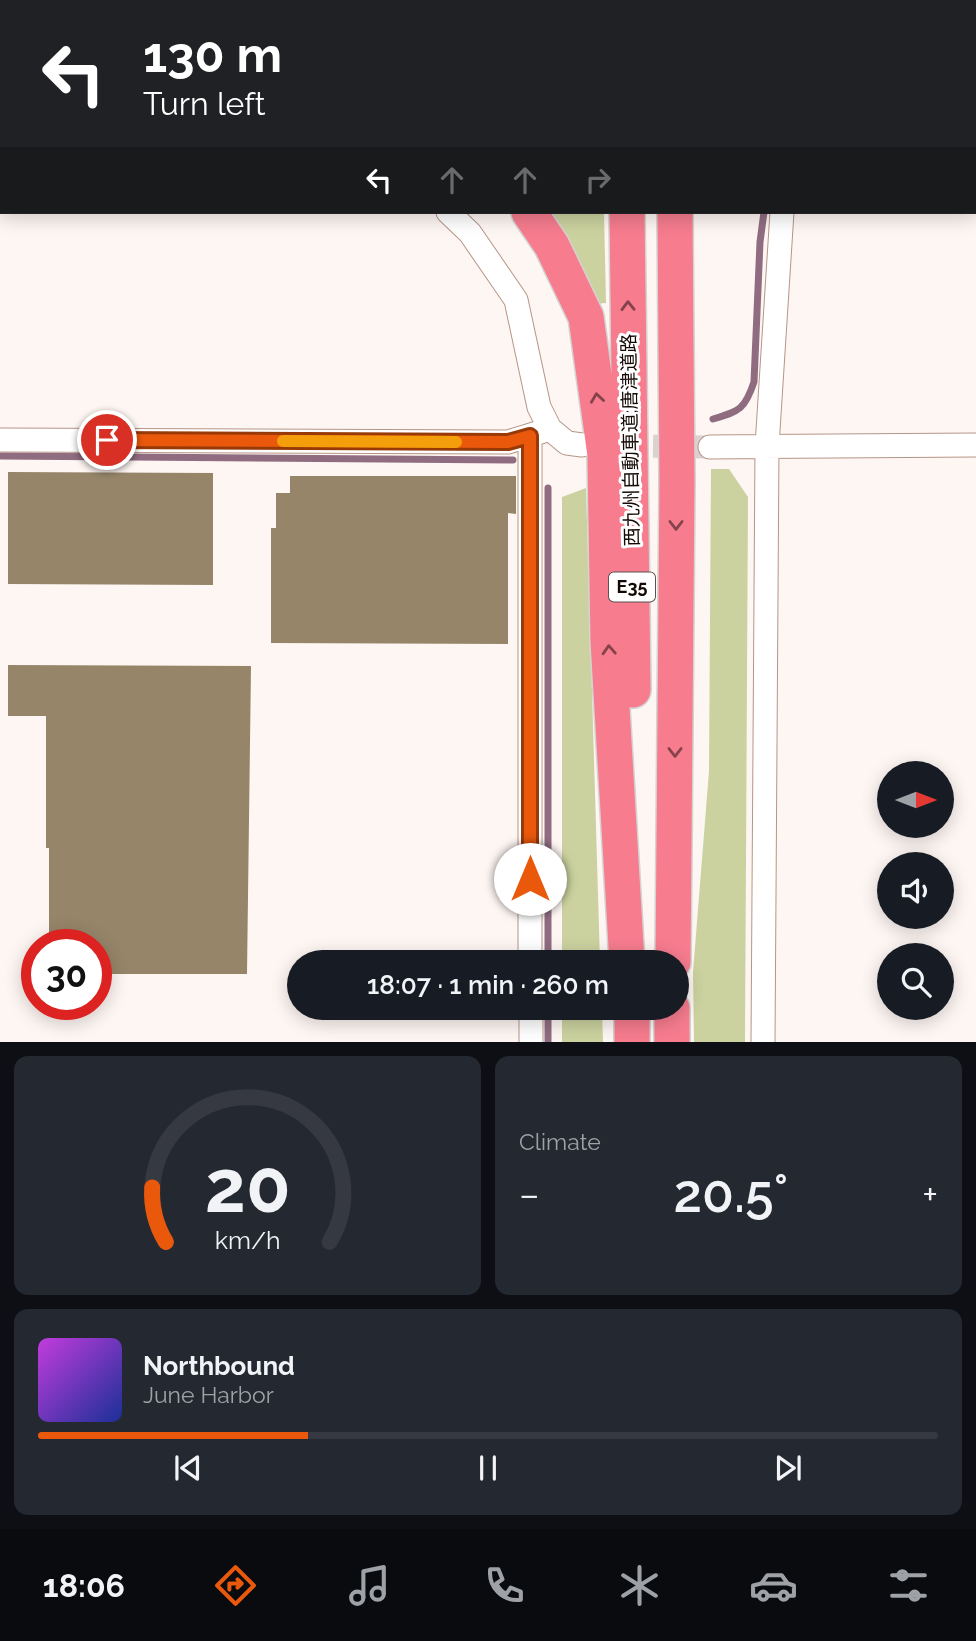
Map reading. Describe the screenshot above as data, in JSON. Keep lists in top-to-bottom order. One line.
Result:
{"streets":{"highway":["西九州自動車道;唐津道路","E35"]},"north":"right","page":{"turn":["130 m","Turn left"],"limit":"30","trip":"18:07 · 1 min · 260 m","tile":"Climate","heat":["−","20.5°","+"],"song":["Northbound","June Harbor"],"tabs":"18:06","gauge":["20","km/h"]}}
